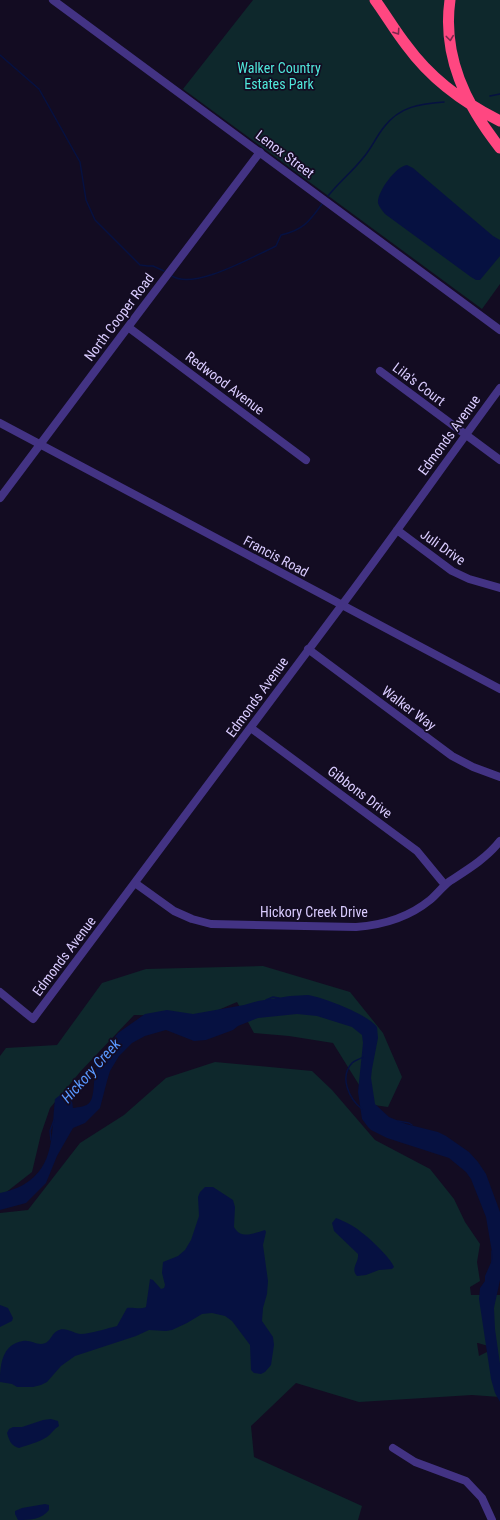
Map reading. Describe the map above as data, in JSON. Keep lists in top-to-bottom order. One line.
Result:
{"streets":{"street":["Lenox Street","North Cooper Road","Redwood Avenue","Lila's Court","Edmonds Avenue","Juli Drive","Francis Road","Walker Way","Gibbons Drive","Hickory Creek Drive"]},"crossings":[["Lenox Street","North Cooper Road"],["North Cooper Road","Redwood Avenue"],["North Cooper Road","Francis Road"],["Lila's Court","Edmonds Avenue"],["Edmonds Avenue","Juli Drive"],["Edmonds Avenue","Francis Road"],["Edmonds Avenue","Walker Way"],["Edmonds Avenue","Gibbons Drive"],["Edmonds Avenue","Hickory Creek Drive"],["Gibbons Drive","Hickory Creek Drive"]],"water":["Hickory Creek"],"parks":["Walker Country Estates Park"]}
